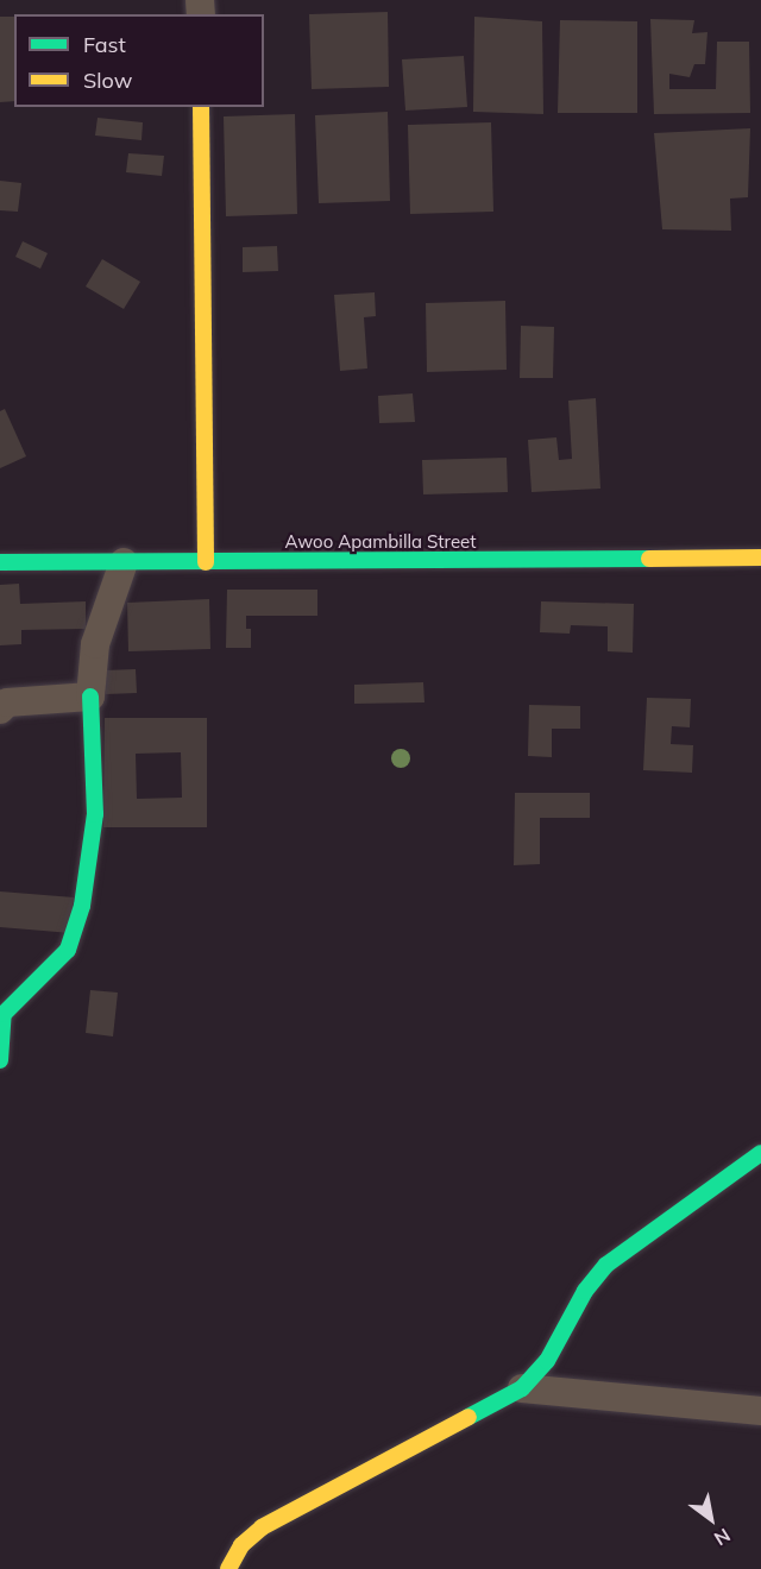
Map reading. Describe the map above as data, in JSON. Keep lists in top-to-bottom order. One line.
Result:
{"streets":{"street":["Awoo Apambilla Street"]},"legend":["Fast","Slow"],"north":"bottom right"}
